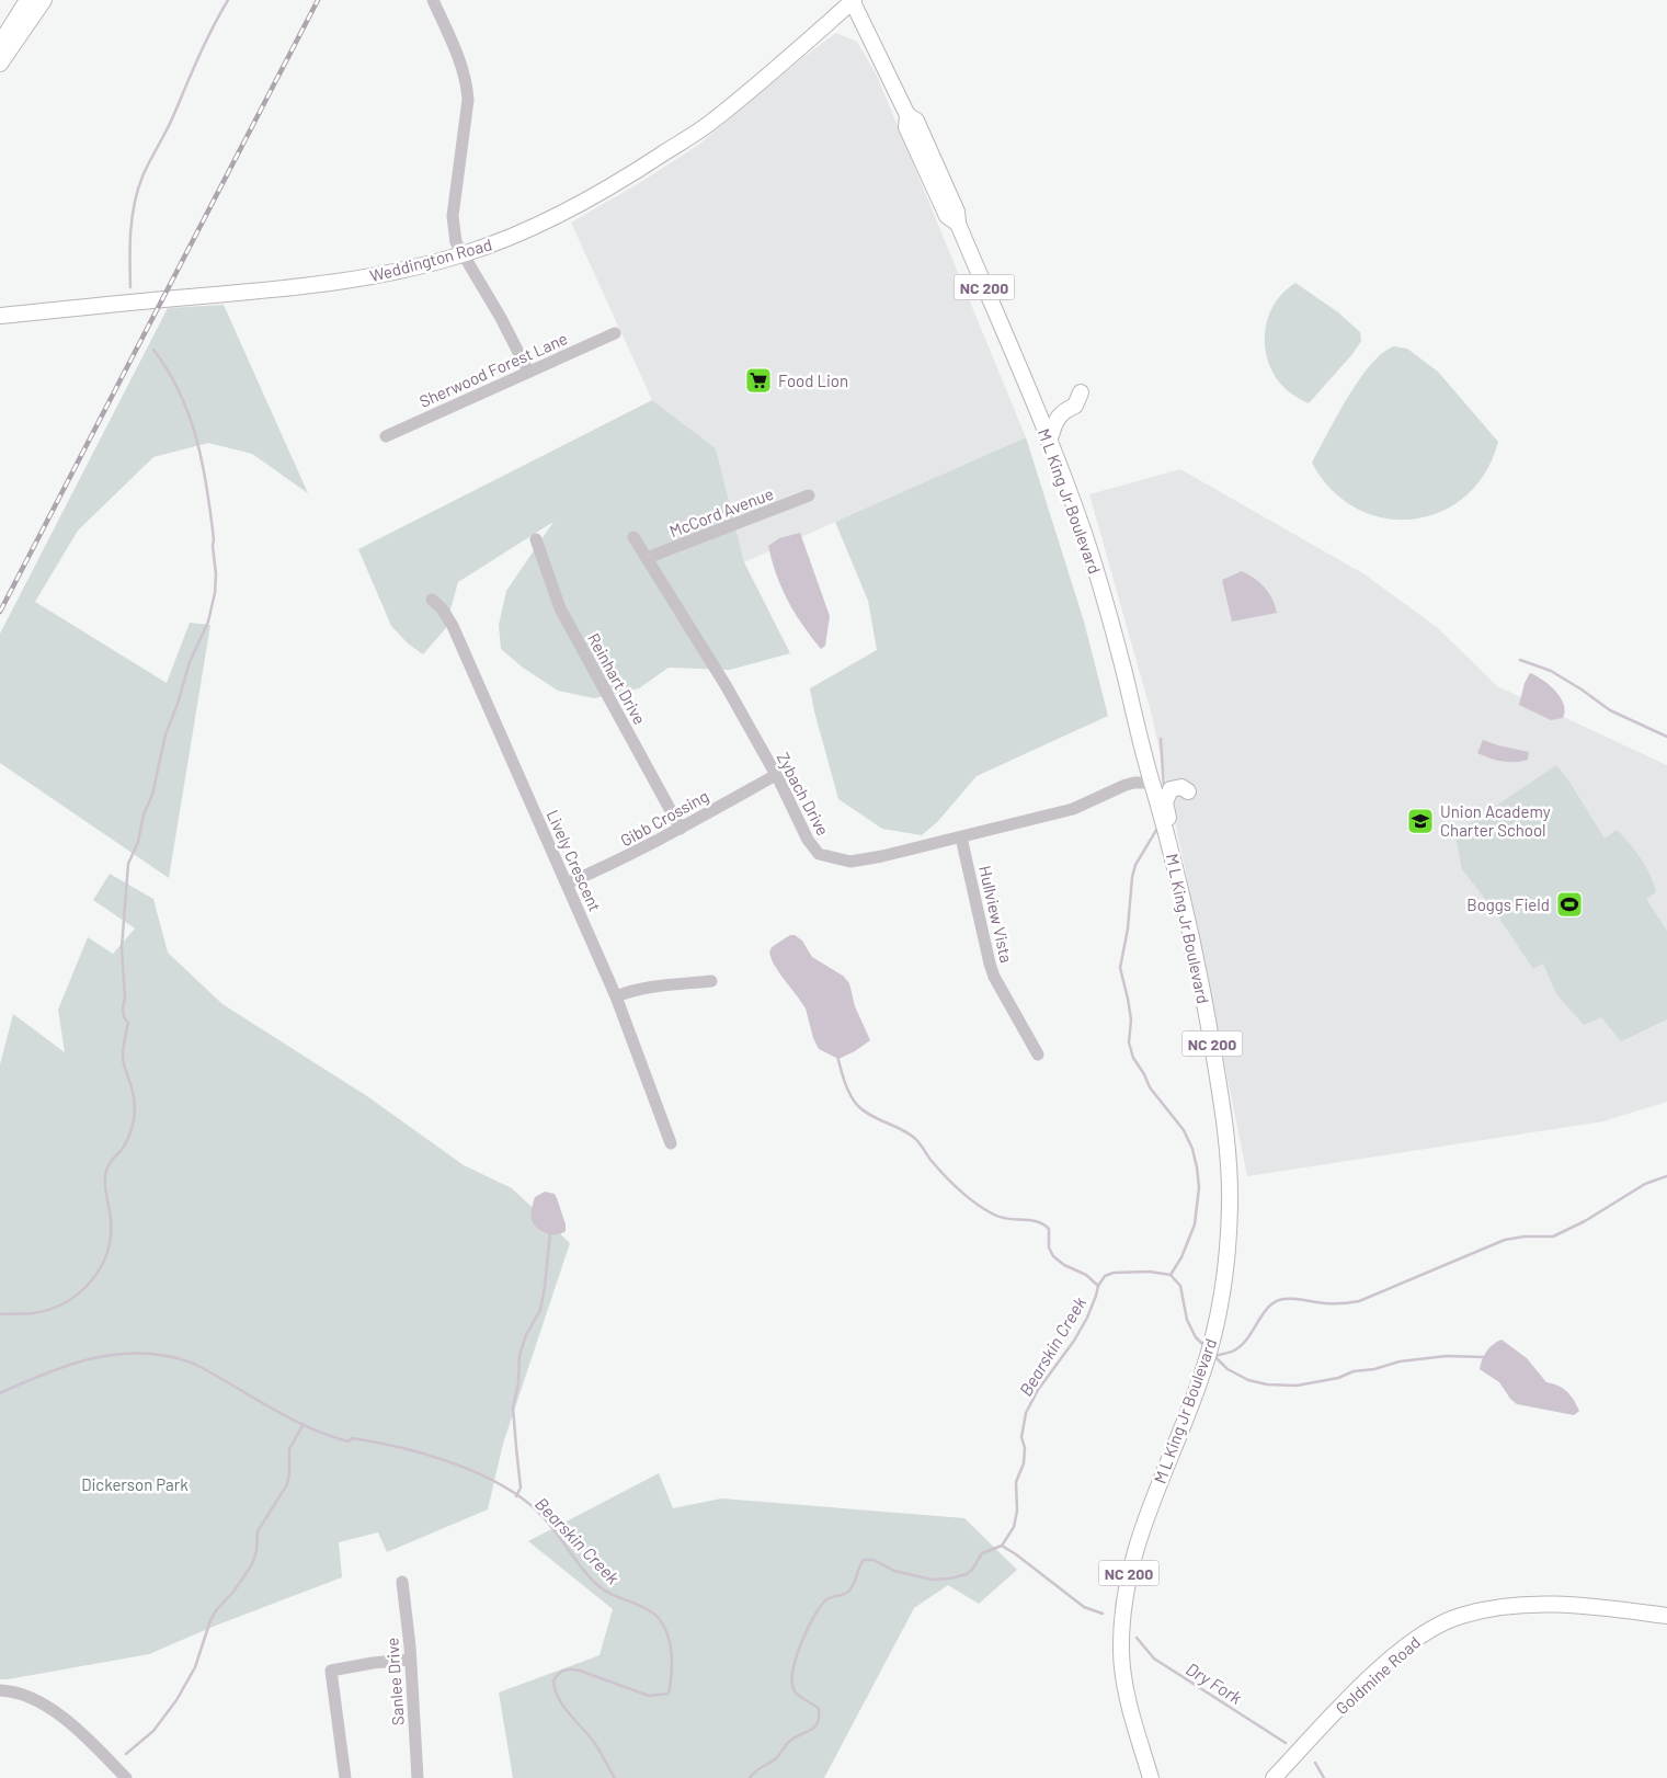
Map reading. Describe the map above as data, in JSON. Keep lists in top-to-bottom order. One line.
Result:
{"streets":{"main road":["Weddington Road","NC 200","M L King Jr Boulevard","Goldmine Road"],"street":["Sherwood Forest Lane","McCord Avenue","Reinhart Drive","Zybach Drive","Gibb Crossing","Lively Crescent","Hullview Vista","Sanlee Drive"]},"crossings":[["Weddington Road","M L King Jr Boulevard"],["M L King Jr Boulevard","Zybach Drive"],["McCord Avenue","Zybach Drive"],["Reinhart Drive","Gibb Crossing"],["Zybach Drive","Gibb Crossing"],["Zybach Drive","Hullview Vista"],["Gibb Crossing","Lively Crescent"]],"water":["Bearskin Creek","Dry Fork"],"parks":["Dickerson Park"],"places":{"supermarket":["Food Lion"],"school or university":["Union Academy Charter School"],"sports":["Boggs Field"]}}
